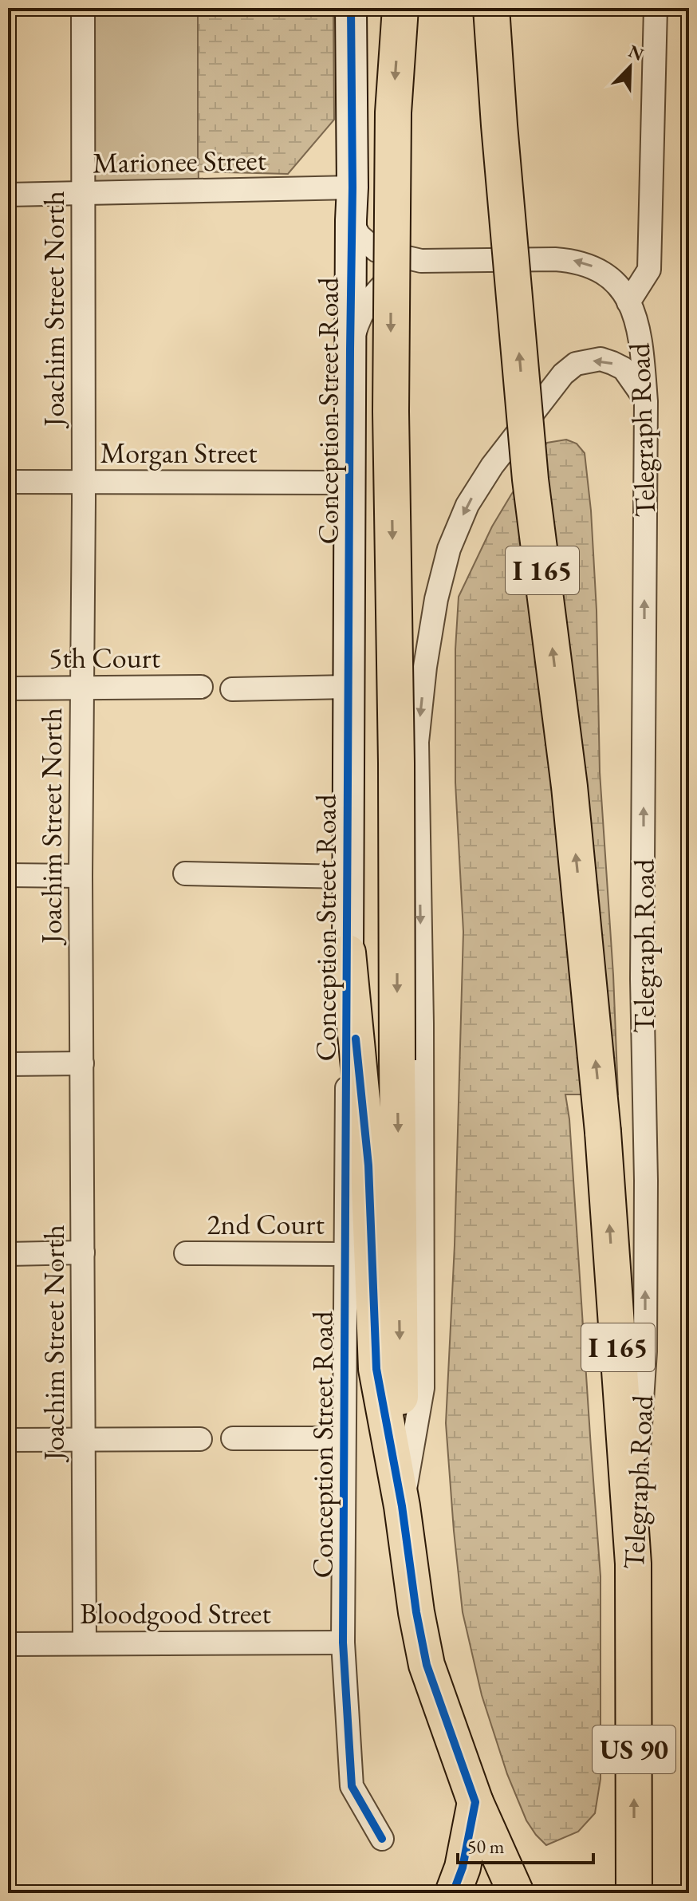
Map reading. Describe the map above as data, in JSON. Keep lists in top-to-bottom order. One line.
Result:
{"streets":{"highway":["Telegraph Road","I 165","US 90"],"street":["Marionee Street","Joachim Street North","Conception Street Road","Morgan Street","5th Court","2nd Court","Bloodgood Street"]},"crossings":[["Marionee Street","Joachim Street North"],["Marionee Street","Conception Street Road"],["Joachim Street North","Morgan Street"],["Joachim Street North","5th Court"],["Joachim Street North","Bloodgood Street"],["Conception Street Road","Morgan Street"],["Conception Street Road","2nd Court"],["Conception Street Road","Bloodgood Street"],["Telegraph Road","I 165"]],"one_way":["Telegraph Road"],"scale_bar":"50 m","north":"top right"}
